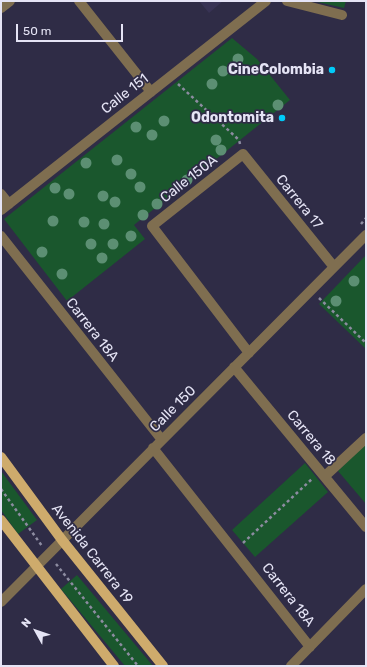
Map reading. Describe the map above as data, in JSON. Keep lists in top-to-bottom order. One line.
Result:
{"streets":{"main road":["Avenida Carrera 19"],"street":["Calle 151","Calle 150A","Carrera 17","Carrera 18A","Calle 150","Carrera 18"]},"crossings":[["Calle 150A","Carrera 17"],["Calle 150A","Calle 150"],["Carrera 17","Calle 150"],["Carrera 18A","Calle 150"],["Calle 150","Carrera 18"],["Calle 150","Avenida Carrera 19"]],"places":["CineColombia","Odontomita"],"scale_bar":"50 m","north":"top left"}
